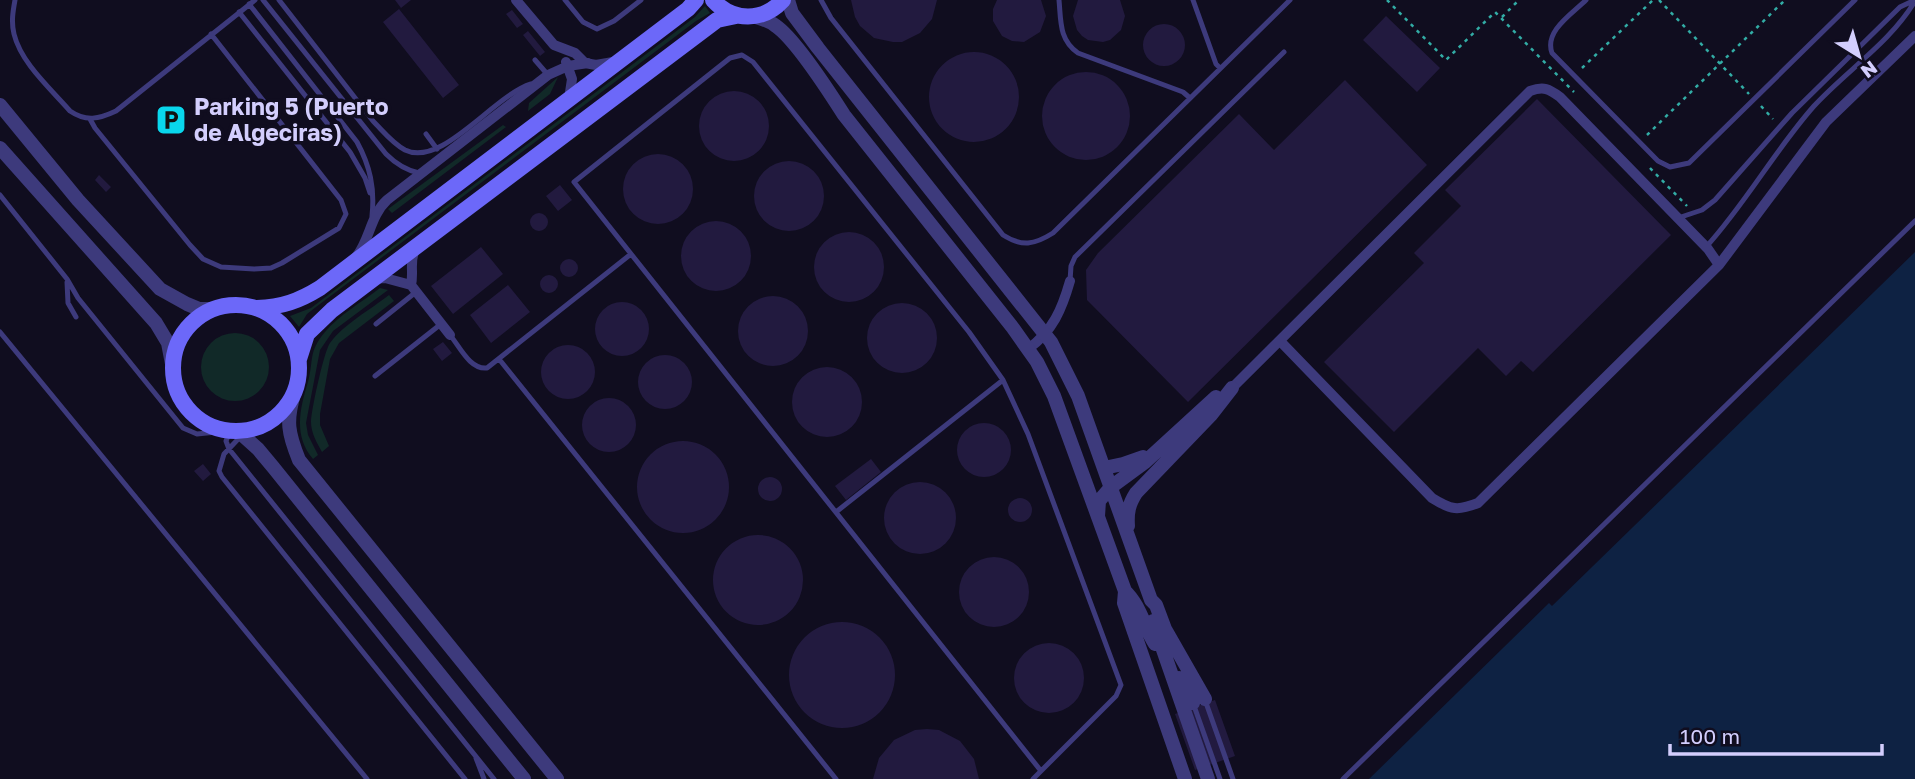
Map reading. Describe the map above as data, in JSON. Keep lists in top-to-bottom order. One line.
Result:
{"places":{"parking":["Parking 5 (Puerto de Algeciras)"]},"scale_bar":"100 m","north":"bottom right"}
